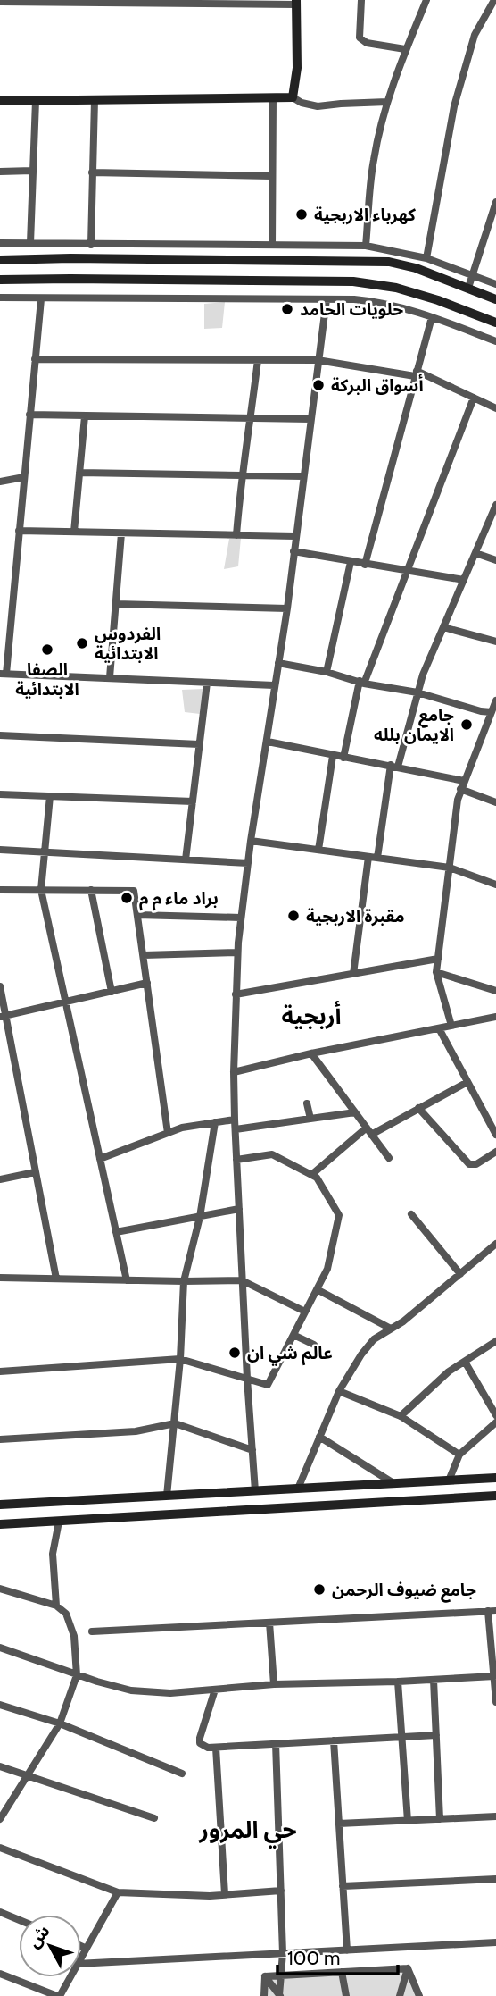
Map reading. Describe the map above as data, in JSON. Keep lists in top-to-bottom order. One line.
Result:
{"districts":["أربجية","حي المرور"],"places":["كهرباء الاربجية","حلويات الحامد","أسواق البركة","الفردوس الابتدائية","الصفا الابتدائية","جامع الايمان بلله","براد ماء م م","مقبرة الاربجية","عالم شي ان","جامع ضيوف الرحمن"],"scale_bar":"100 m","north":"top left"}
